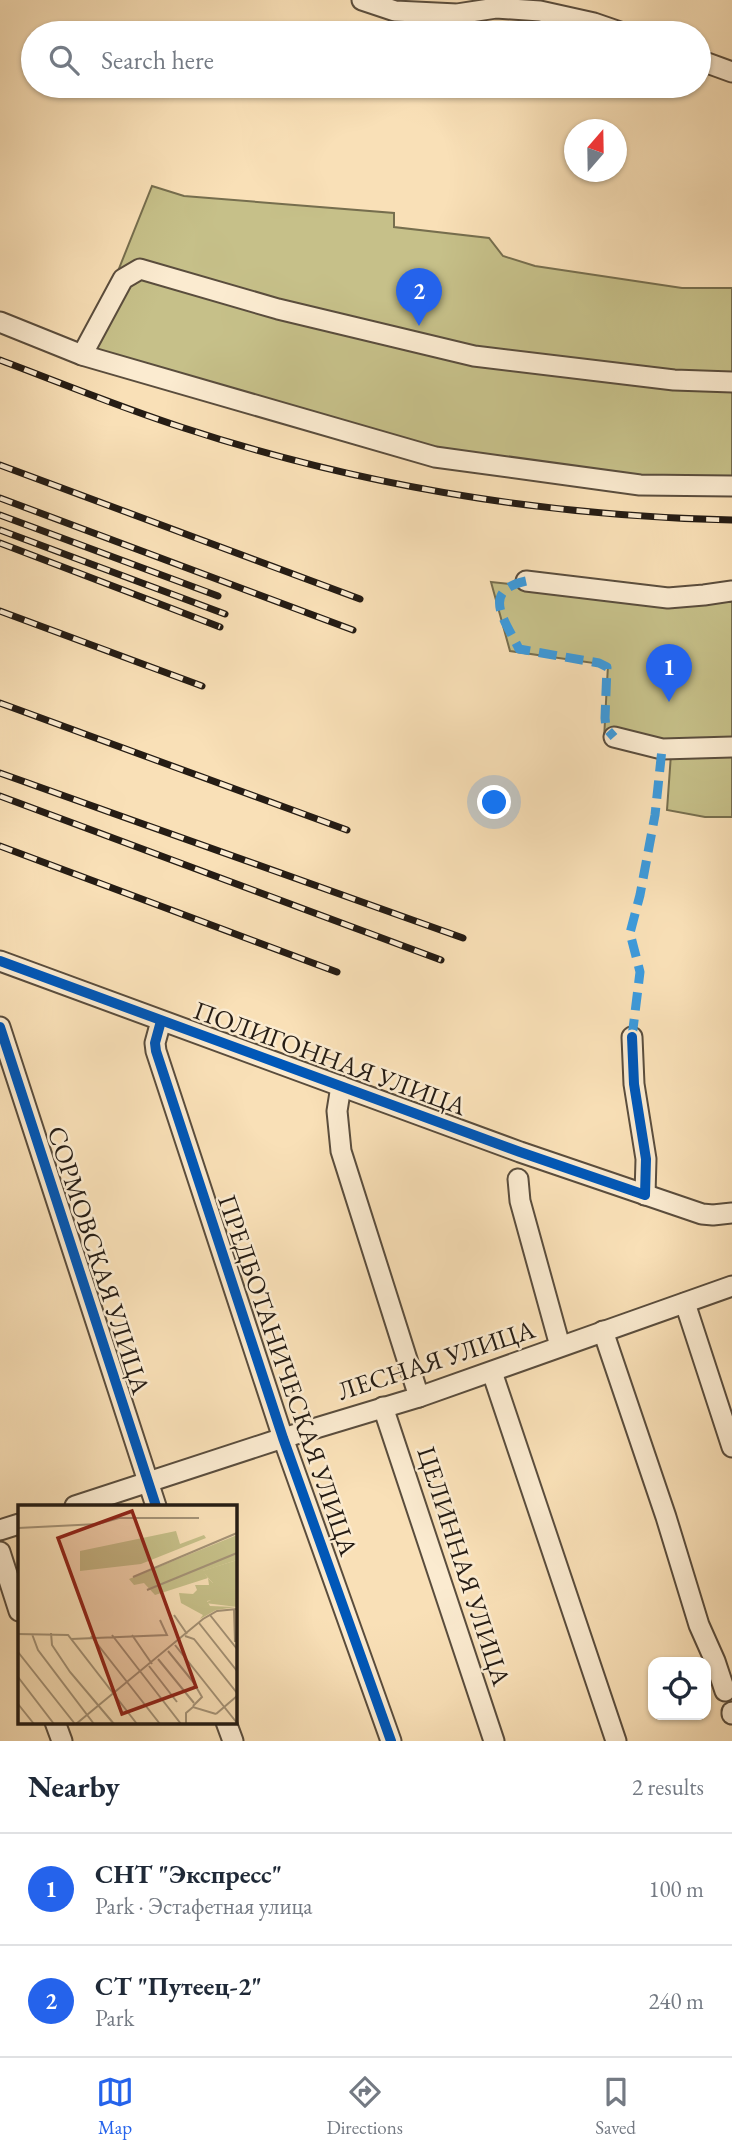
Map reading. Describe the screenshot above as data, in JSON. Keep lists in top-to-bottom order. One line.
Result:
{"streets":{"street":["ПОЛИГОННАЯ УЛИЦА","СОРМОВСКАЯ УЛИЦА","ЛЕСНАЯ УЛИЦА","ПРЕДБОТАНИЧЕСКАЯ УЛИЦА","ЦЕЛИННАЯ УЛИЦА"]},"crossings":[["ПОЛИГОННАЯ УЛИЦА","ПРЕДБОТАНИЧЕСКАЯ УЛИЦА"],["СОРМОВСКАЯ УЛИЦА","ЛЕСНАЯ УЛИЦА"],["ЛЕСНАЯ УЛИЦА","ПРЕДБОТАНИЧЕСКАЯ УЛИЦА"],["ЛЕСНАЯ УЛИЦА","ЦЕЛИННАЯ УЛИЦА"]],"north":"top","page":{"search":"Search here","pins":["2","1"],"heading":["Nearby","2 results"],"list":[{"mark":"1","name":"СНТ \"Экспресс\"","note":"Park · Эстафетная улица","value":"100 m"},{"mark":"2","name":"СТ \"Путеец-2\"","note":"Park","value":"240 m"}],"nav":["Map","Directions","Saved"]}}
